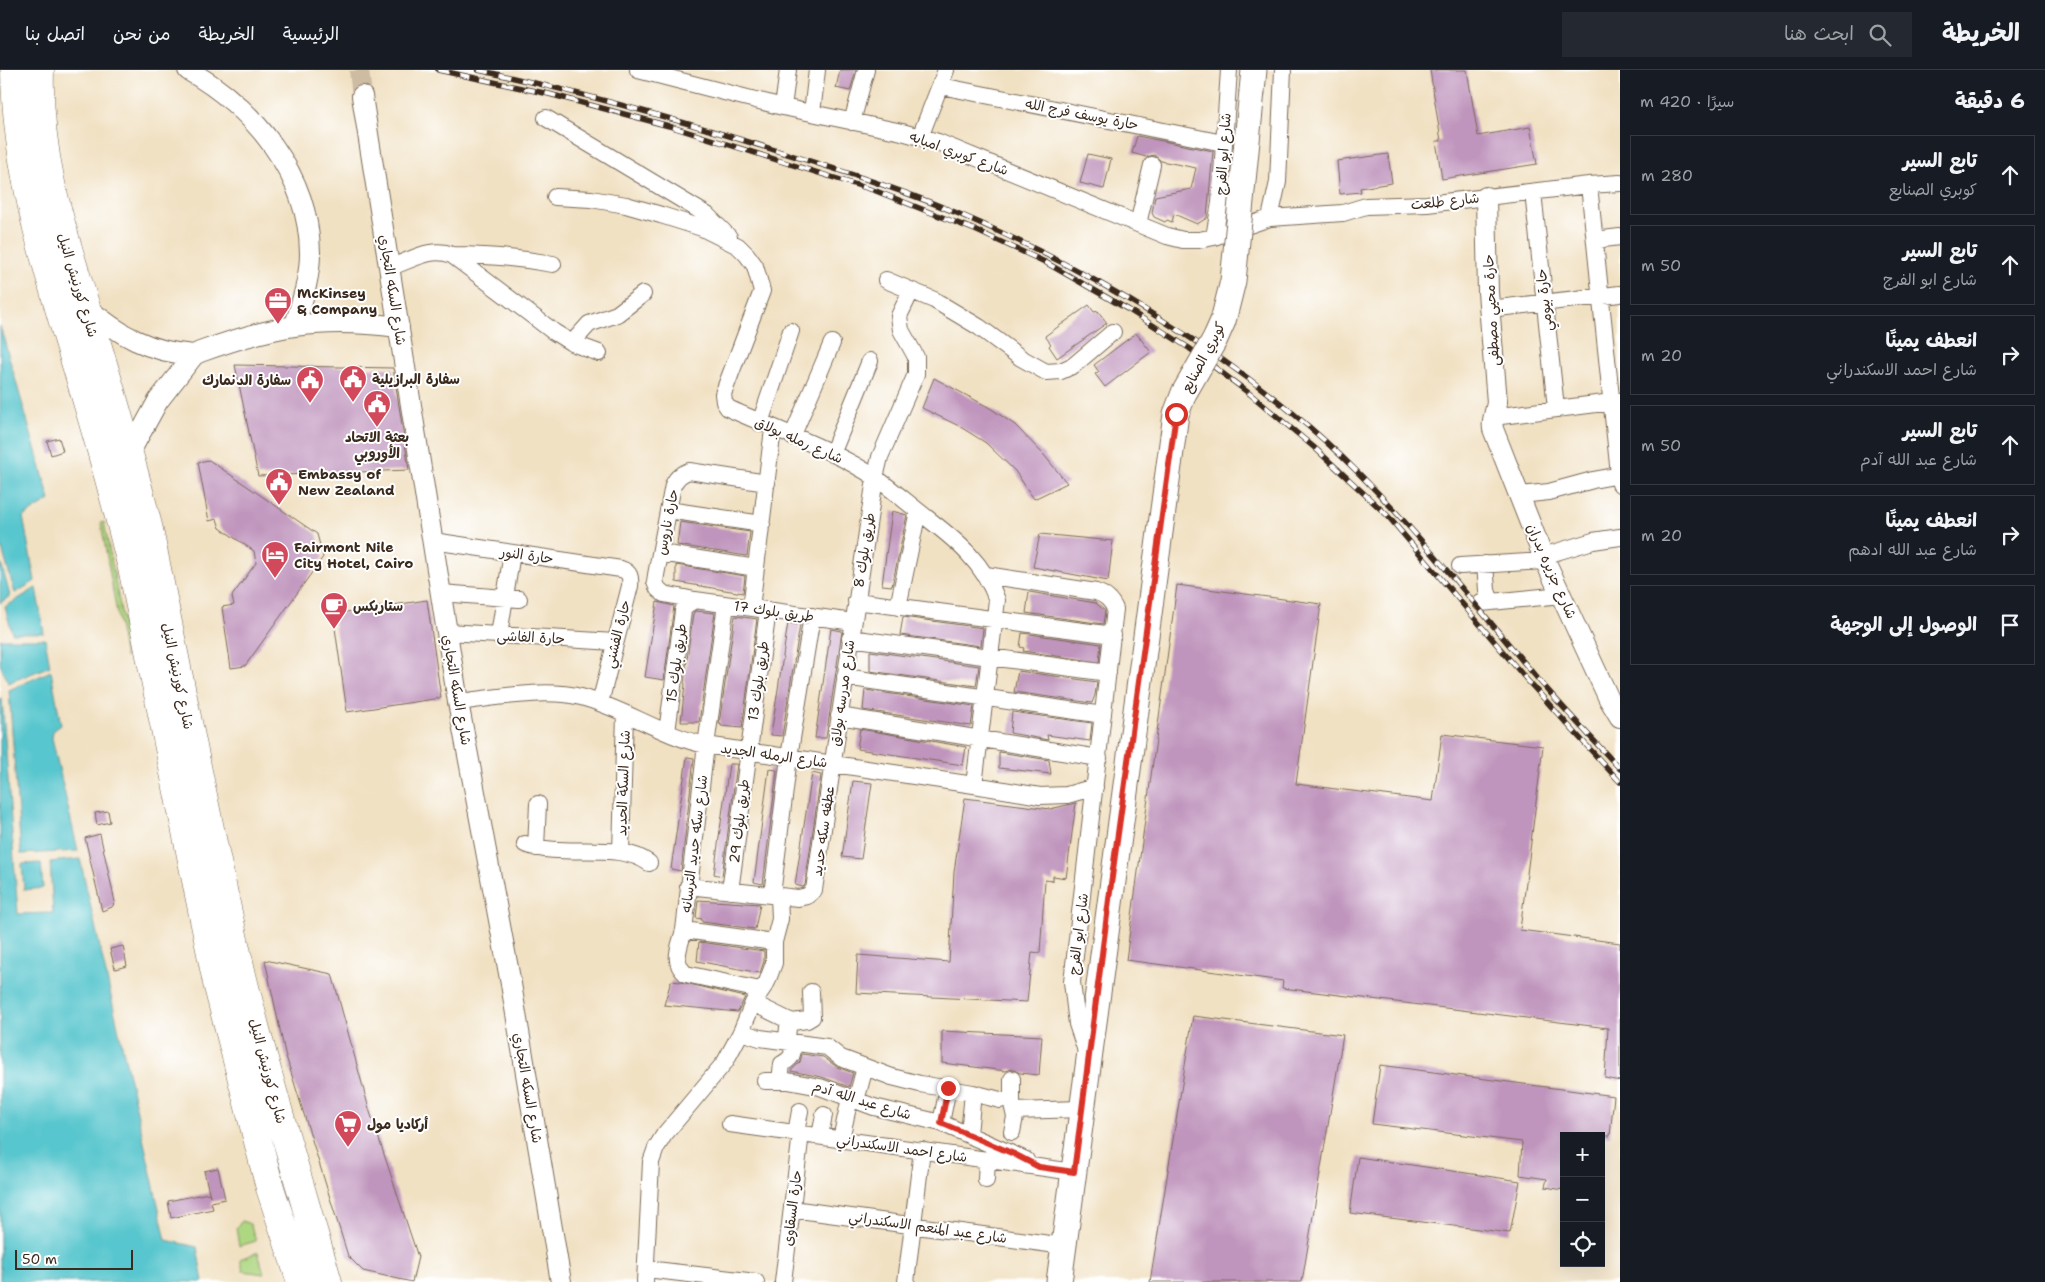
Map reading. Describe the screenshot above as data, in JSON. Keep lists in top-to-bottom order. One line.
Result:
{"streets":{"highway":["شارع كورنيش النيل"],"main road":["شارع ابو الفرج","كوبري الصنايع"],"street":["حارة يوسف فرج الله","شارع كوبري امبابه","شارع طلعت","شارع السكه التجاري","حارة بيومي","حارة محيي مصطفى","شارع رمله بولاق","حارة ناروس","طريق بلوك 8","حارة النور","شارع جزيره بدران","طريق بلوك 17","حارة الفشني","حارة الفاشى","طريق بلوك 15","طريق بلوك 13","شارع مدرسه بولاق","شارع الرمله الجديد","شارع السكة الحديد","طريق بلوك 29","عطفه سكه حديد","شارع سكه حديد الترسانه","شارع عبد الله آدم","شارع احمد الاسكندراني","حارة السقاوى","شارع عبد المنعم الاسكندراني"]},"crossings":[["حارة يوسف فرج الله","شارع ابو الفرج"],["شارع كوبري امبابه","شارع ابو الفرج"],["شارع كوبري امبابه","شارع طلعت"],["شارع ابو الفرج","كوبري الصنايع"],["شارع ابو الفرج","شارع رمله بولاق"],["شارع ابو الفرج","طريق بلوك 17"],["شارع ابو الفرج","شارع الرمله الجديد"],["شارع ابو الفرج","شارع احمد الاسكندراني"],["شارع ابو الفرج","شارع عبد المنعم الاسكندراني"],["شارع طلعت","حارة بيومي"],["شارع طلعت","حارة محيي مصطفى"],["شارع السكه التجاري","حارة النور"],["شارع السكه التجاري","حارة الفاشى"],["شارع السكه التجاري","شارع الرمله الجديد"],["حارة محيي مصطفى","شارع جزيره بدران"],["شارع رمله بولاق","طريق بلوك 8"],["شارع رمله بولاق","طريق بلوك 17"],["شارع رمله بولاق","شارع الرمله الجديد"],["حارة ناروس","طريق بلوك 17"],["حارة ناروس","طريق بلوك 15"],["طريق بلوك 8","طريق بلوك 17"],["طريق بلوك 8","شارع مدرسه بولاق"],["حارة النور","حارة الفشني"],["طريق بلوك 17","طريق بلوك 15"],["طريق بلوك 17","طريق بلوك 13"],["طريق بلوك 17","شارع مدرسه بولاق"],["طريق بلوك 17","شارع سكه حديد الترسانه"],["حارة الفشني","حارة الفاشى"],["حارة الفشني","شارع الرمله الجديد"],["طريق بلوك 15","شارع الرمله الجديد"],["طريق بلوك 13","شارع الرمله الجديد"],["طريق بلوك 13","طريق بلوك 29"],["شارع مدرسه بولاق","شارع الرمله الجديد"],["شارع مدرسه بولاق","عطفه سكه حديد"],["شارع الرمله الجديد","شارع السكة الحديد"],["شارع الرمله الجديد","طريق بلوك 29"],["شارع الرمله الجديد","عطفه سكه حديد"],["شارع الرمله الجديد","شارع سكه حديد الترسانه"],["طريق بلوك 29","عطفه سكه حديد"],["عطفه سكه حديد","شارع سكه حديد الترسانه"],["شارع عبد الله آدم","شارع احمد الاسكندراني"],["شارع احمد الاسكندراني","حارة السقاوى"],["حارة السقاوى","شارع عبد المنعم الاسكندراني"]],"places":{"office":["McKinsey & Company"],"public building":["سفارة البرازيلية","سفارة الدنمارك","بعثة الاتحاد الأوروبي","Embassy of New Zealand"],"hotel":["Fairmont Nile City Hotel, Cairo"],"cafe":["ستاربكس"],"supermarket":["أركاديا مول"]},"scale_bar":"50 m","page":{"header":"الخريطة","search":"ابحث هنا","nav":["الرئيسية","الخريطة","من نحن","اتصل بنا"],"heading":["6 دقيقة","سيرًا · 420 m"],"list":[["تابع السير","كوبري الصنايع","280 m"],["تابع السير","شارع ابو الفرج","50 m"],["انعطف يمينًا","شارع احمد الاسكندراني","20 m"],["تابع السير","شارع عبد الله آدم","50 m"],["انعطف يمينًا","شارع عبد الله ادهم","20 m"],"الوصول إلى الوجهة"],"map_buttons":["+","−"],"scale":"50 m"}}
